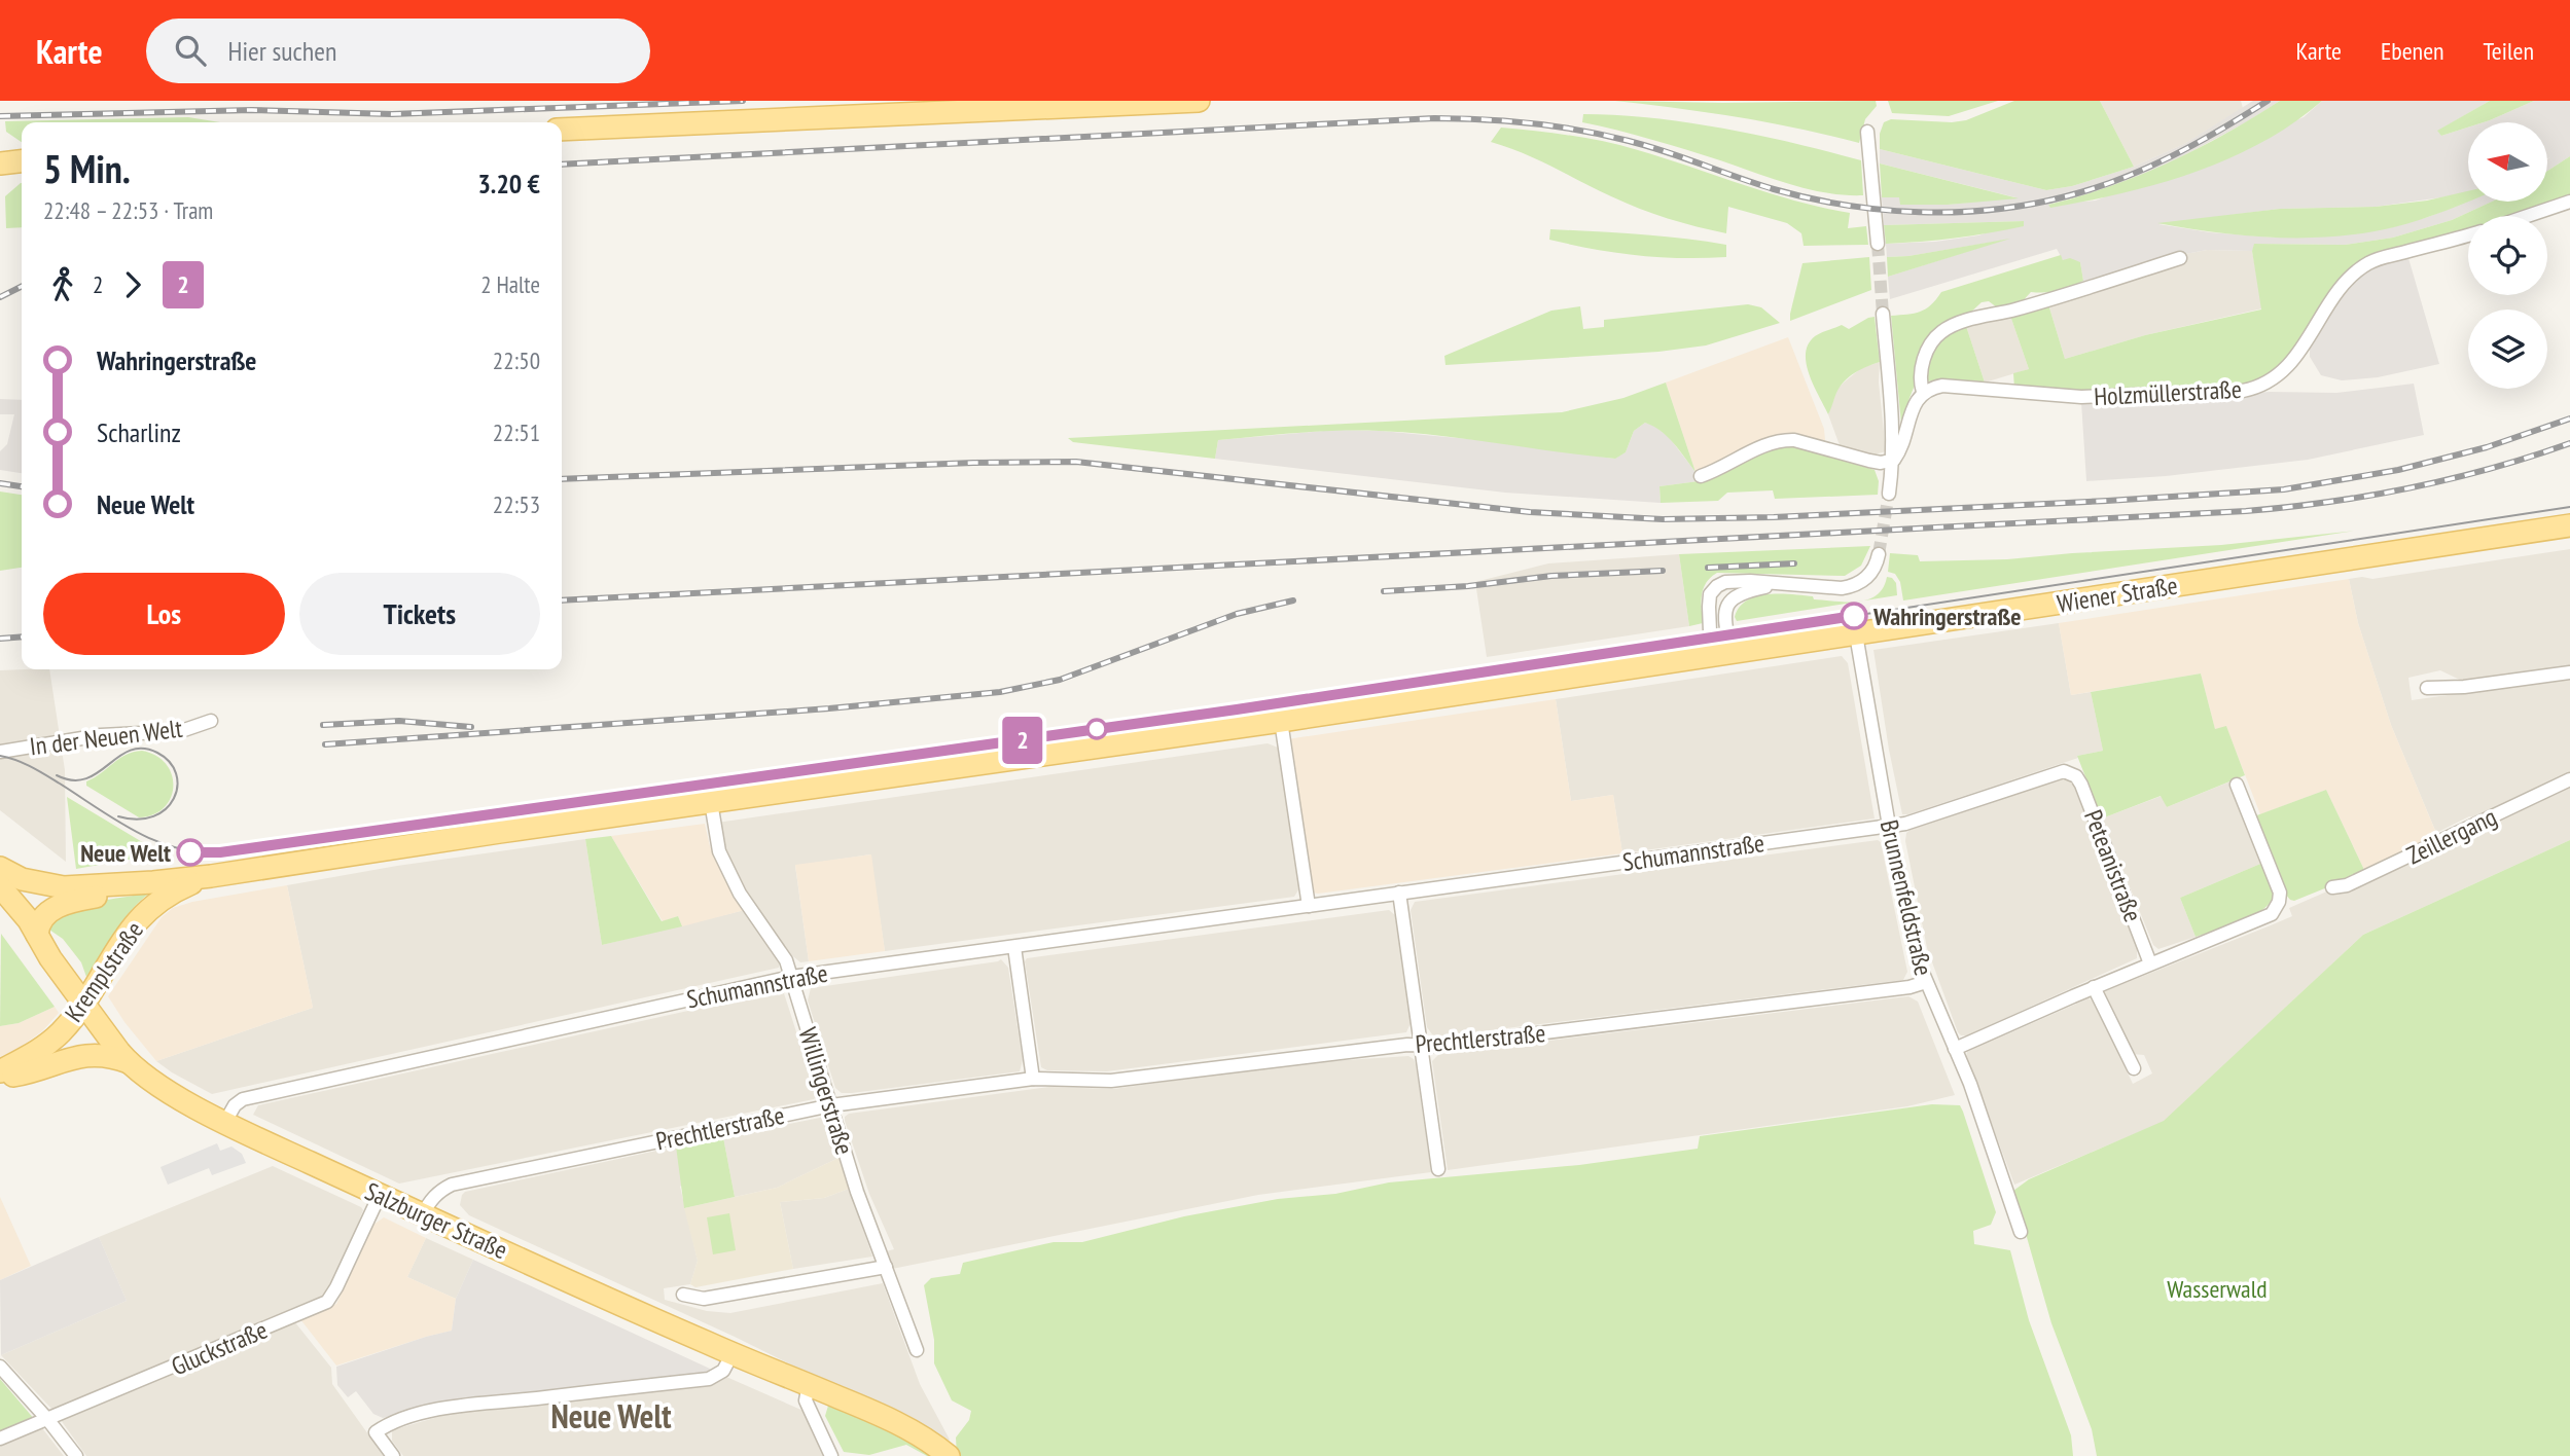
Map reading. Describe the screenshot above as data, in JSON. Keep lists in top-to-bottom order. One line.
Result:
{"streets":{"main road":["Wiener Straße","Kremplstraße","Salzburger Straße"],"street":["Holzmüllerstraße","In der Neuen Welt","Zeillergang","Schumannstraße","Peteanistraße","Brunnenfeldstraße","Prechtlerstraße","Willingerstraße","Gluckstraße"]},"crossings":[["Wiener Straße","Brunnenfeldstraße"],["Wiener Straße","Kremplstraße"],["Wiener Straße","Willingerstraße"],["Schumannstraße","Peteanistraße"],["Schumannstraße","Brunnenfeldstraße"],["Schumannstraße","Willingerstraße"],["Schumannstraße","Salzburger Straße"],["Brunnenfeldstraße","Prechtlerstraße"],["Kremplstraße","Salzburger Straße"],["Prechtlerstraße","Willingerstraße"],["Prechtlerstraße","Salzburger Straße"],["Salzburger Straße","Gluckstraße"]],"districts":["Neue Welt"],"parks":["Wasserwald"],"places":["Wahringerstraße","Neue Welt"],"lines":["tram line 2"],"north":"left","page":{"header":"Karte","search":"Hier suchen","nav":["Karte","Ebenen","Teilen"],"on_map":"2","heading":["5 Min.","22:48 – 22:53 · Tram","3.20 €"],"legs":["2","2","2 Halte"],"list":[{"name":"Wahringerstraße","value":"22:50"},{"name":"Scharlinz","value":"22:51"},{"name":"Neue Welt","value":"22:53"}],"buttons":["Los","Tickets"]}}
